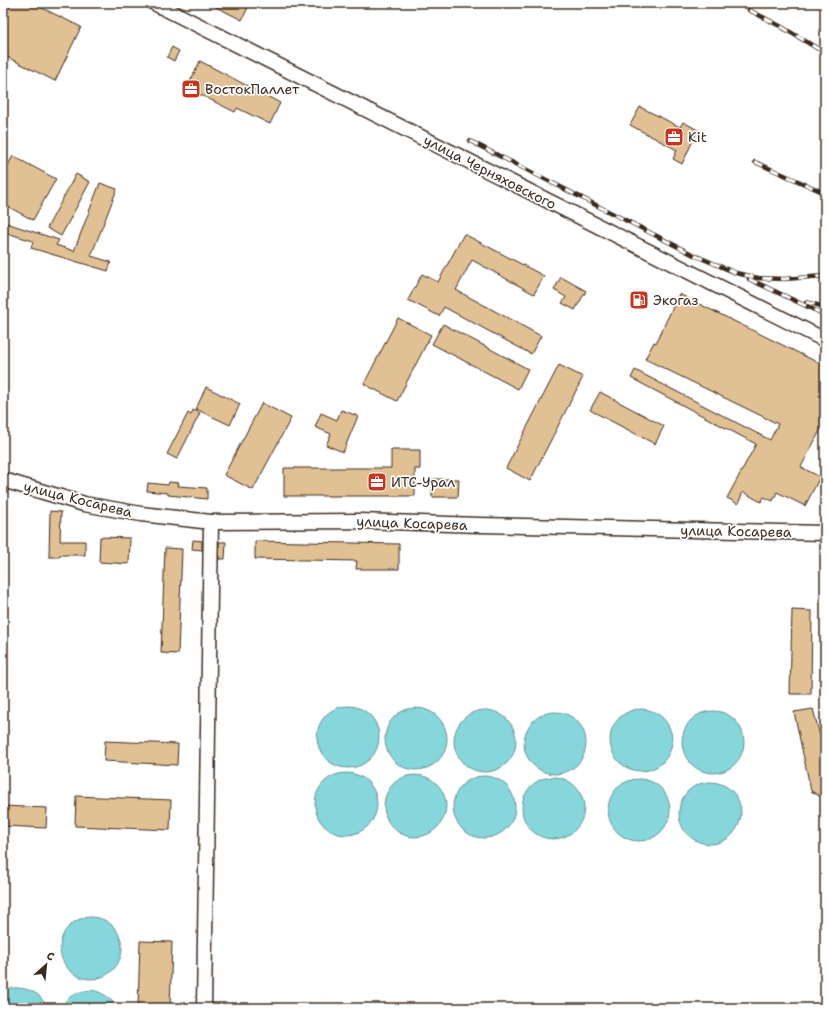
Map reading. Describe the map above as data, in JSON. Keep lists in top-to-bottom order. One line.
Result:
{"streets":{"street":["улица Черняховского","улица Косарева"]},"places":{"office":["ВостокПаллет","Kit","ИТС-Урал"],"fuel station":["Экогаз"]},"north":"top right"}
